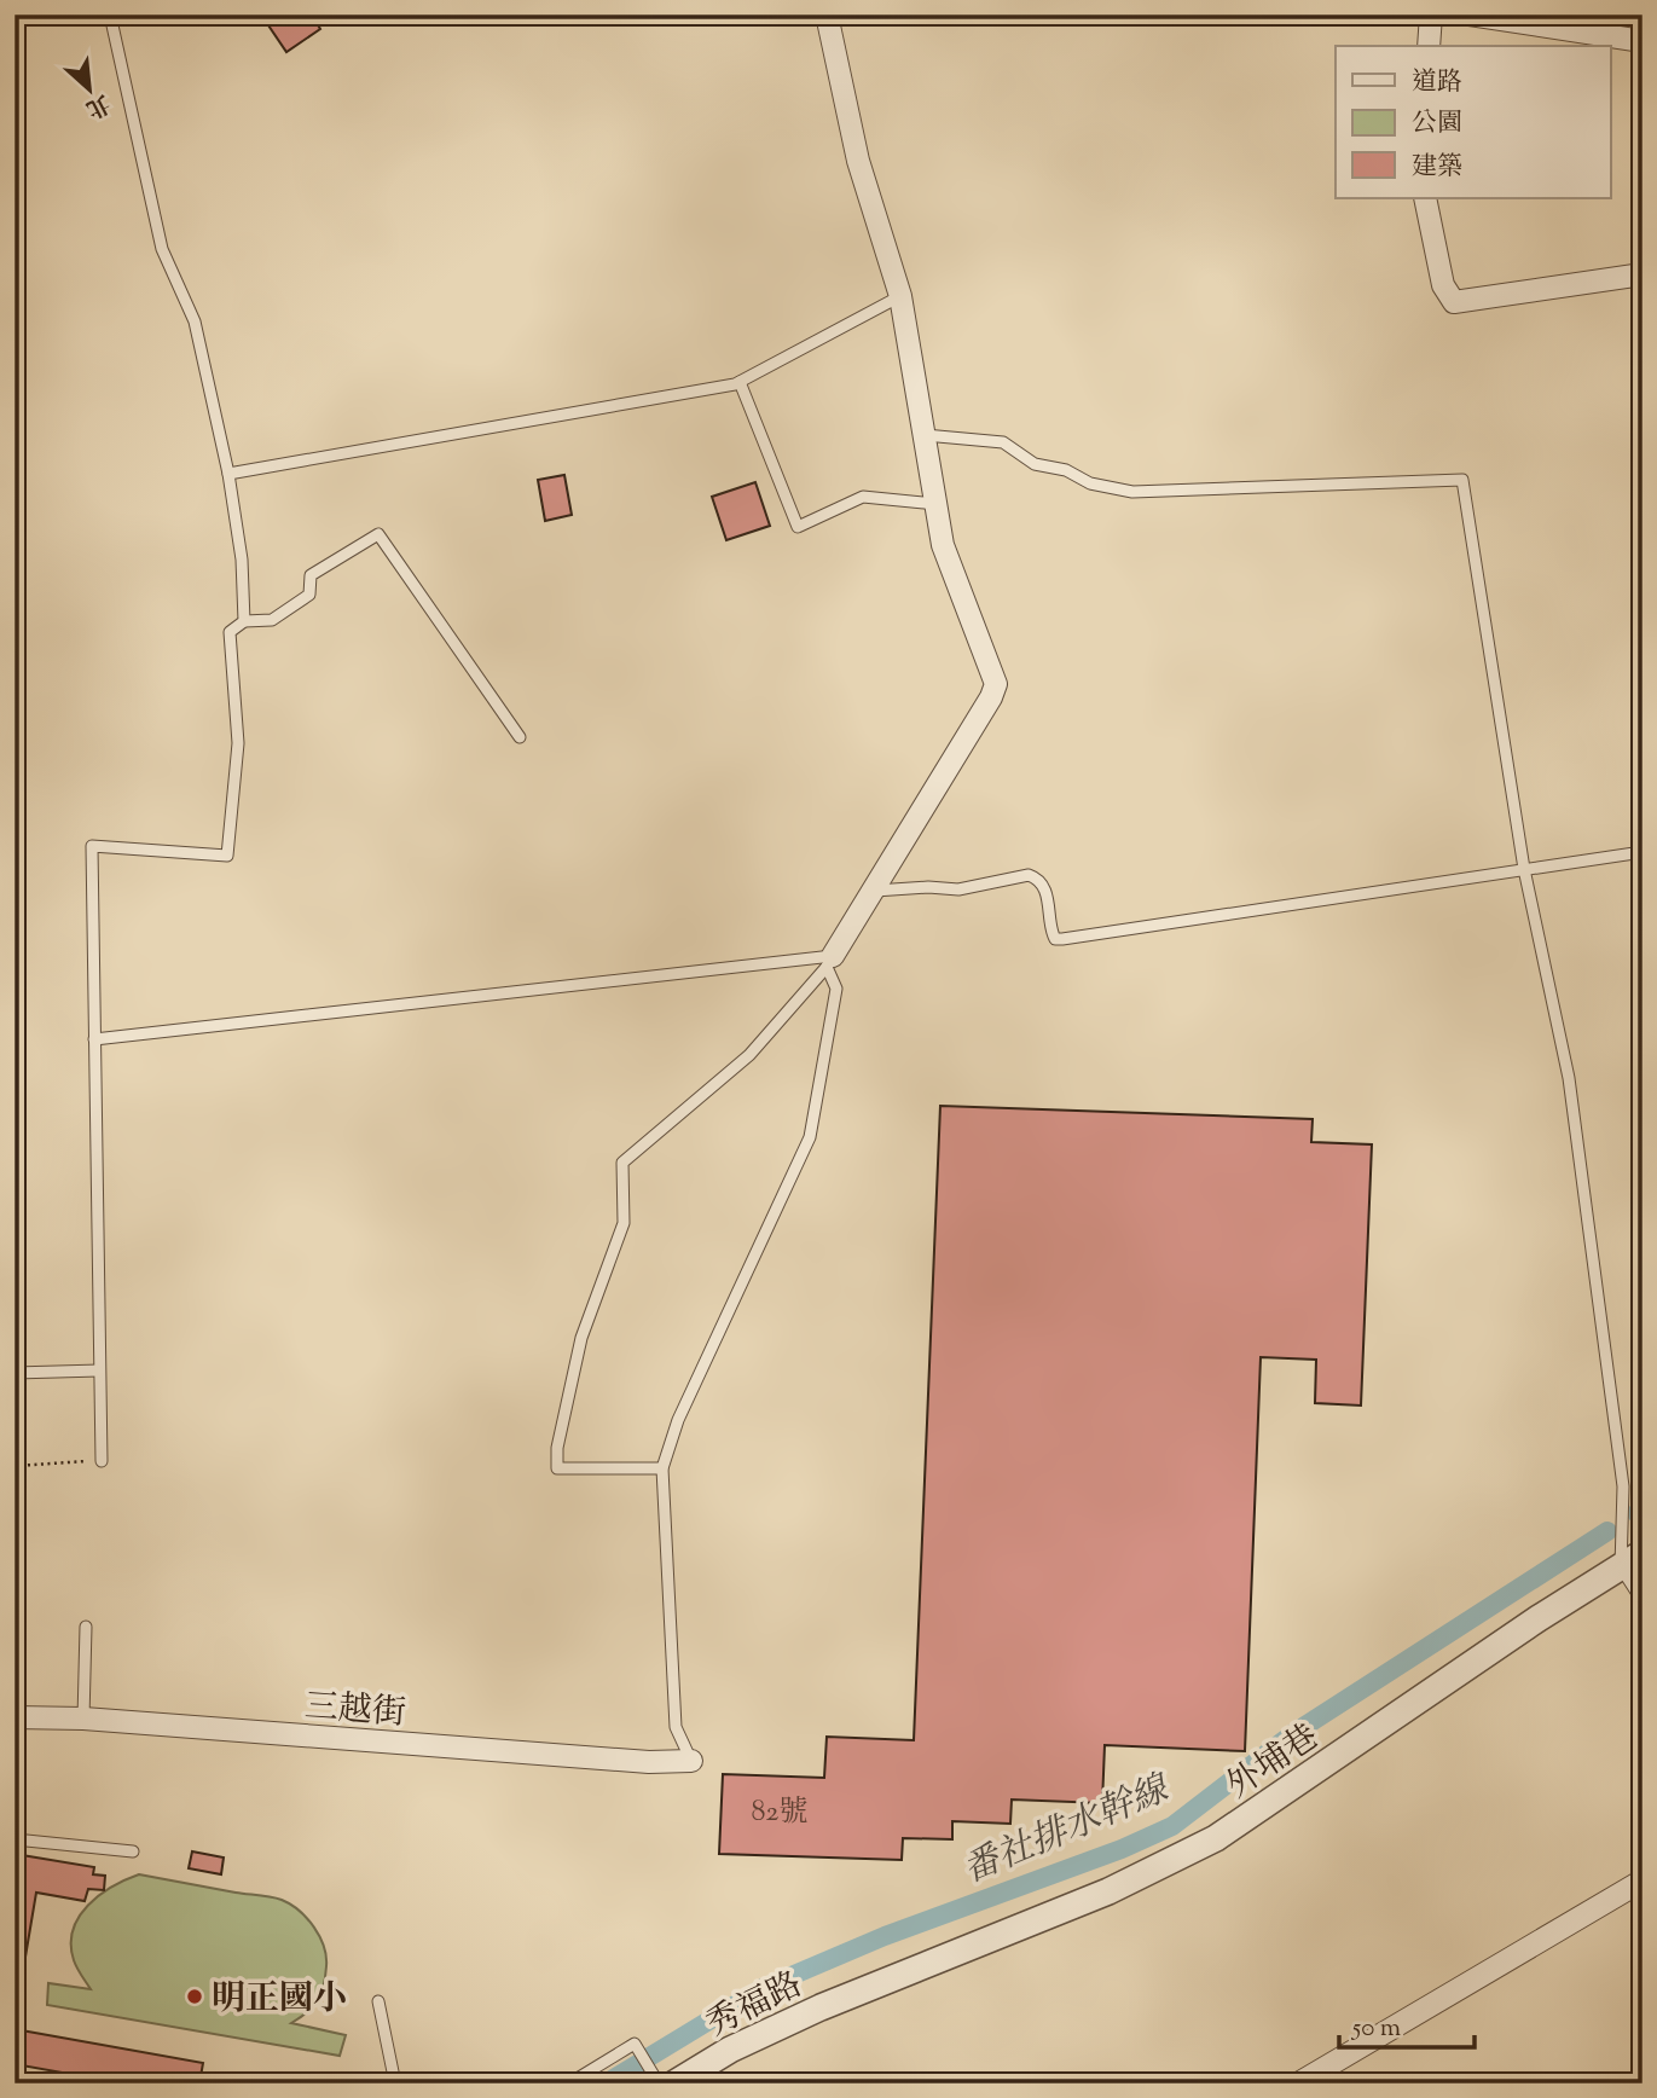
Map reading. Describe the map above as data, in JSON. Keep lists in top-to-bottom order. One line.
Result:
{"streets":{"street":["三越街","外埔巷","秀福路"]},"crossings":[["外埔巷","秀福路"]],"water":["番社排水幹線"],"places":["明正國小"],"house_numbers":["82號"],"legend":["道路","公園","建築"],"scale_bar":"50 m","north":"bottom right"}
